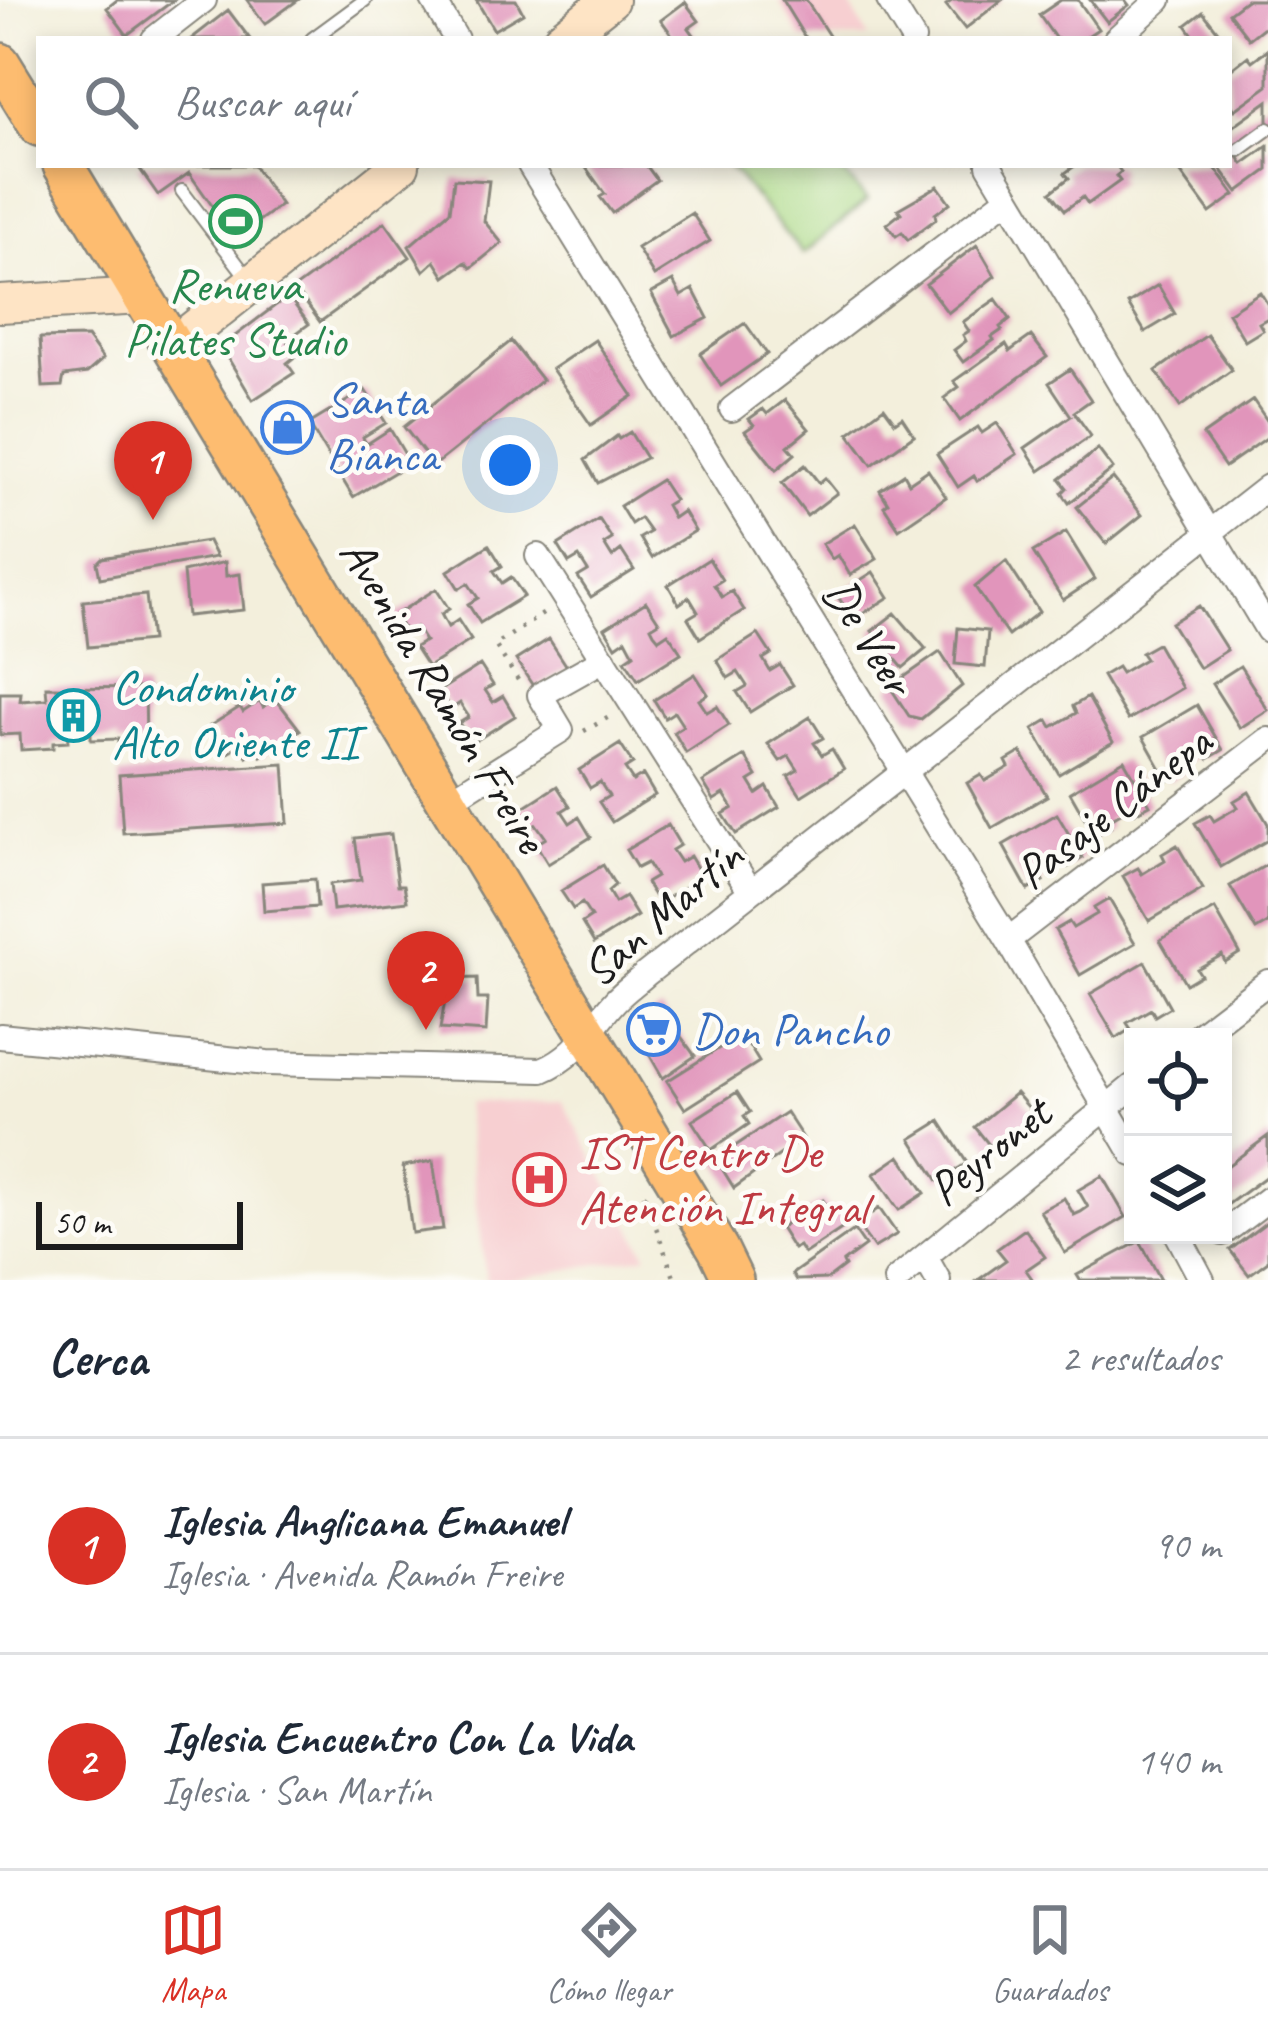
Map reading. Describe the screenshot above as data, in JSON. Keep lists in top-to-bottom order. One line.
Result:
{"streets":{"main road":["Avenida Ramón Freire"],"street":["De Veer","Pasaje Cánepa","San Martín","Peyronet"]},"crossings":[["De Veer","Pasaje Cánepa"],["De Veer","San Martín"],["De Veer","Peyronet"],["Avenida Ramón Freire","San Martín"]],"places":{"sports":["Renueva Pilates Studio"],"shop":["Santa Bianca"],"building":["Condominio Alto Oriente II"],"supermarket":["Don Pancho"],"hospital":["IST Centro De Atención Integral"]},"scale_bar":"50 m","page":{"search":"Buscar aquí","pins":["1","2"],"scale":"50 m","heading":["Cerca","2 resultados"],"list":[{"mark":"1","name":"Iglesia Anglicana Emanuel","note":"Iglesia · Avenida Ramón Freire","value":"90 m"},{"mark":"2","name":"Iglesia Encuentro Con La Vida","note":"Iglesia · San Martín","value":"140 m"}],"nav":["Mapa","Cómo llegar","Guardados"]}}
